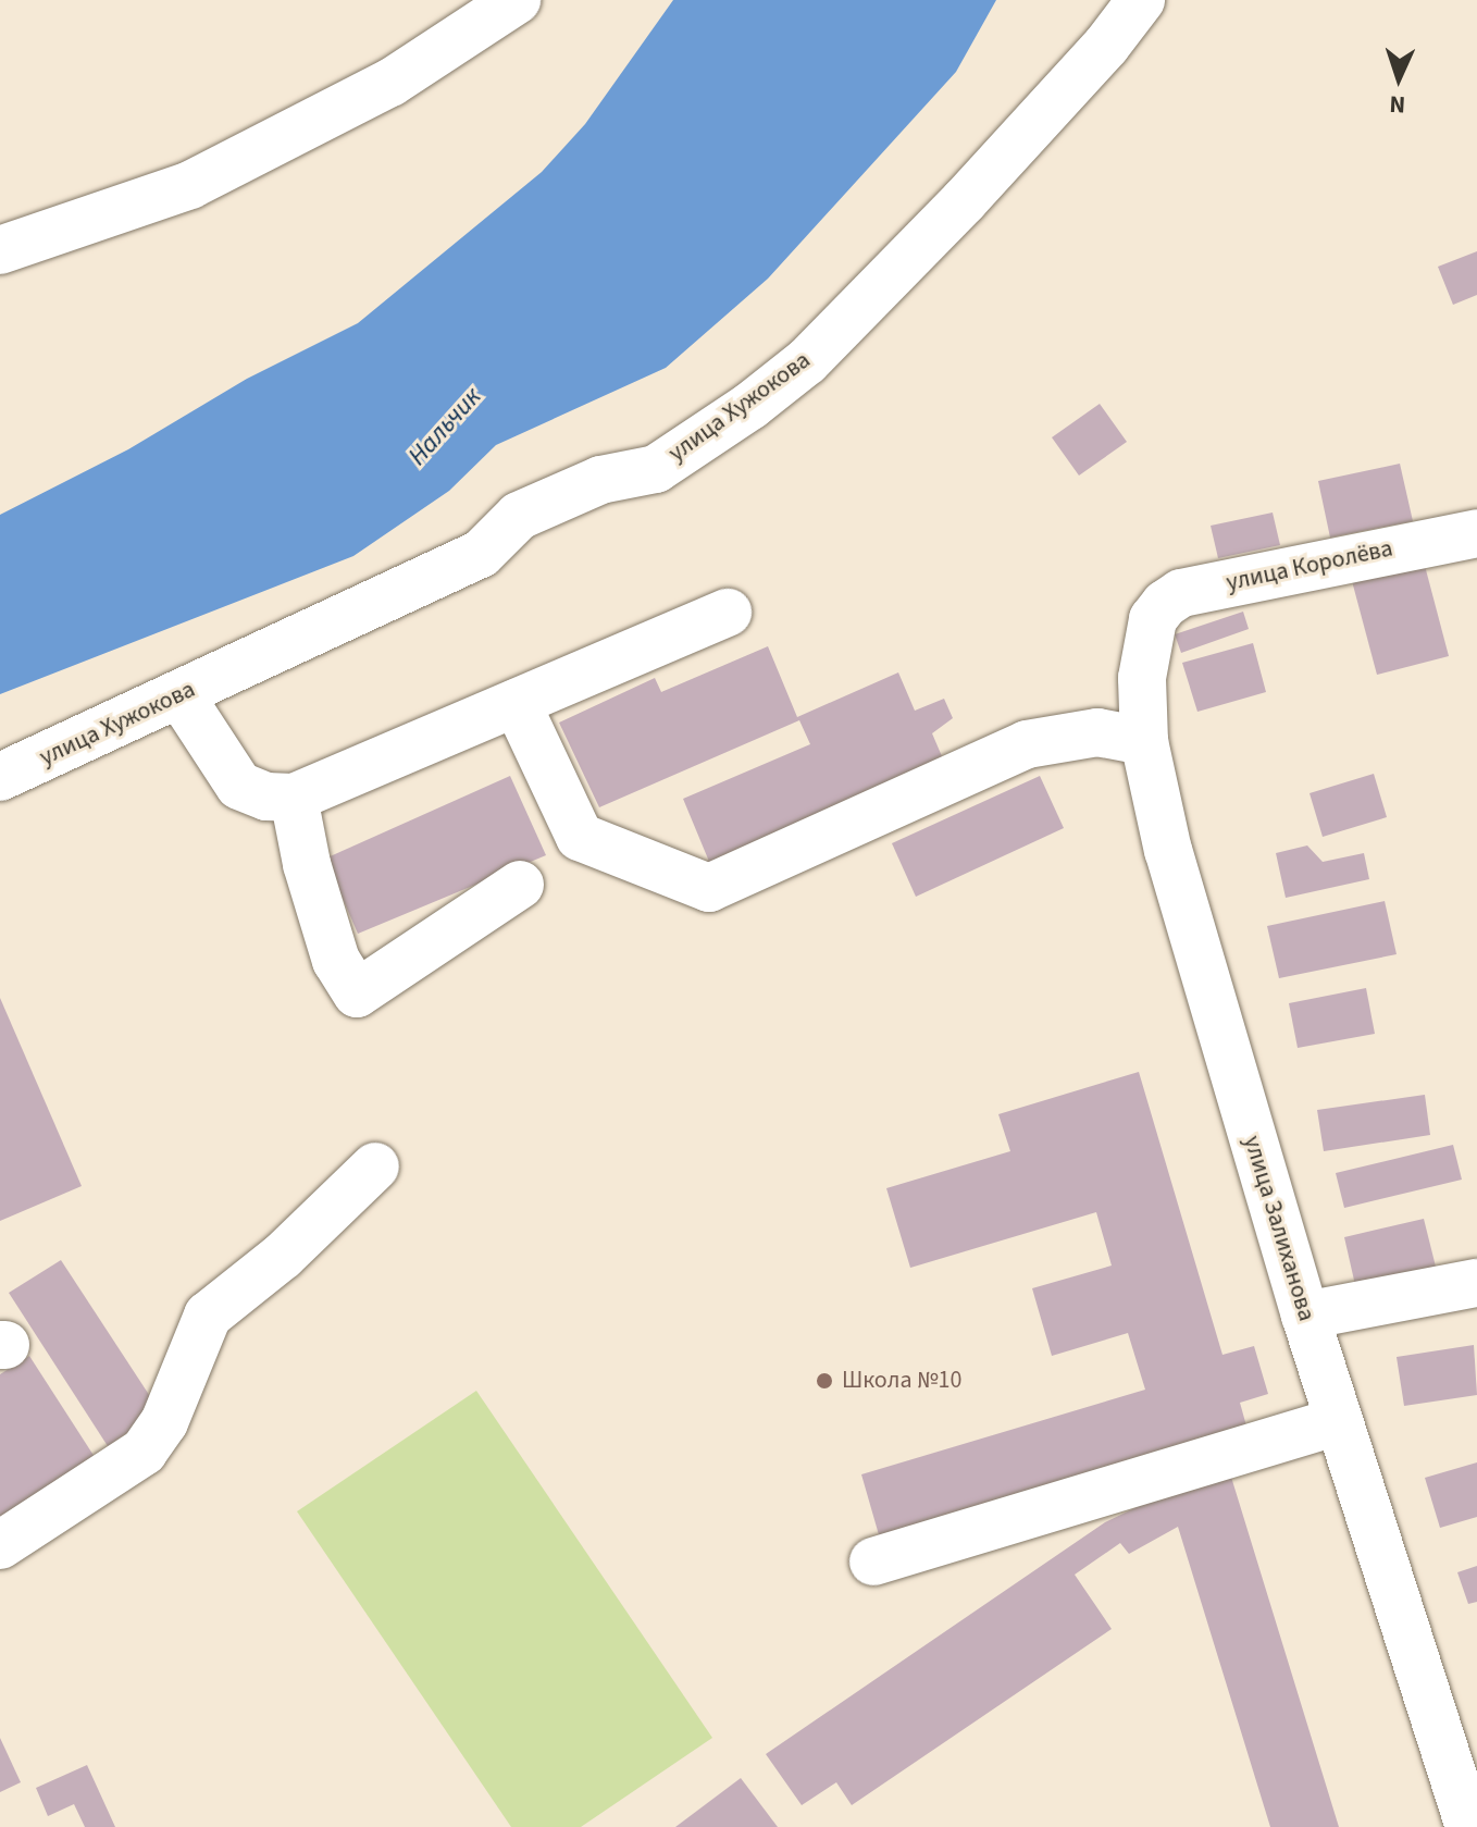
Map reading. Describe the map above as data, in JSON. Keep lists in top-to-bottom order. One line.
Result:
{"streets":{"street":["улица Хужокова","улица Королёва","улица Залиханова"]},"crossings":[["улица Королёва","улица Залиханова"]],"water":["Нальчик"],"places":["Школа №10"],"north":"bottom"}
